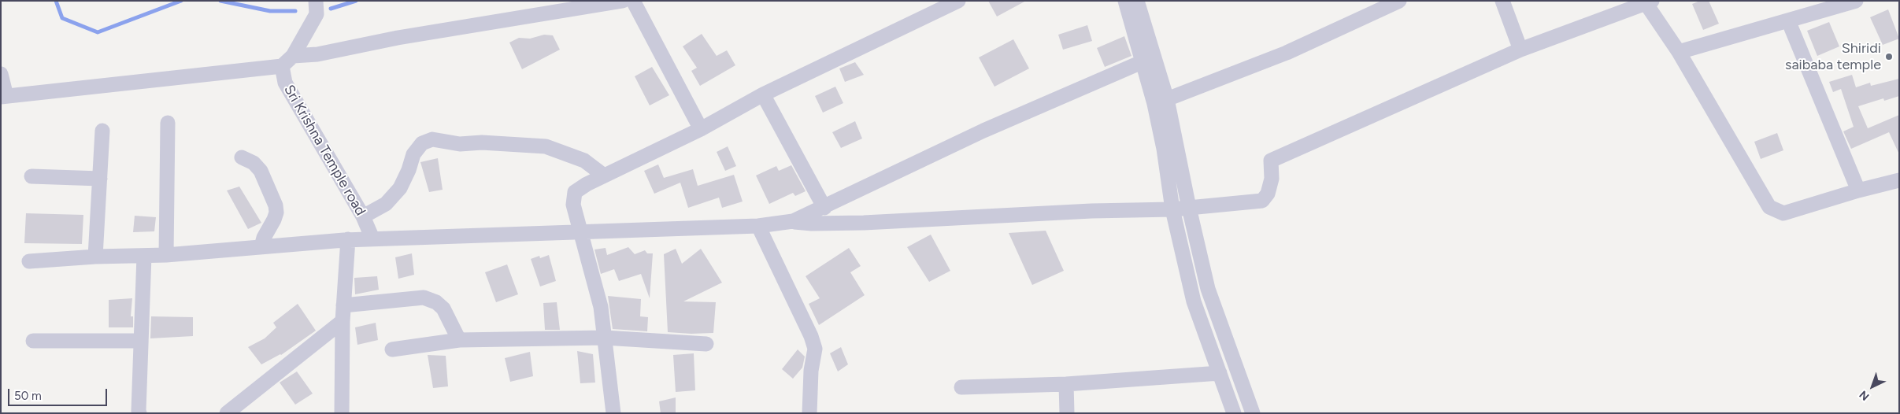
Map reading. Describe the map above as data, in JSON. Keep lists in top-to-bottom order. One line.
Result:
{"streets":{"street":["Sri Krishna Temple road"]},"places":["Shiridi saibaba temple"],"scale_bar":"50 m","north":"bottom left"}
